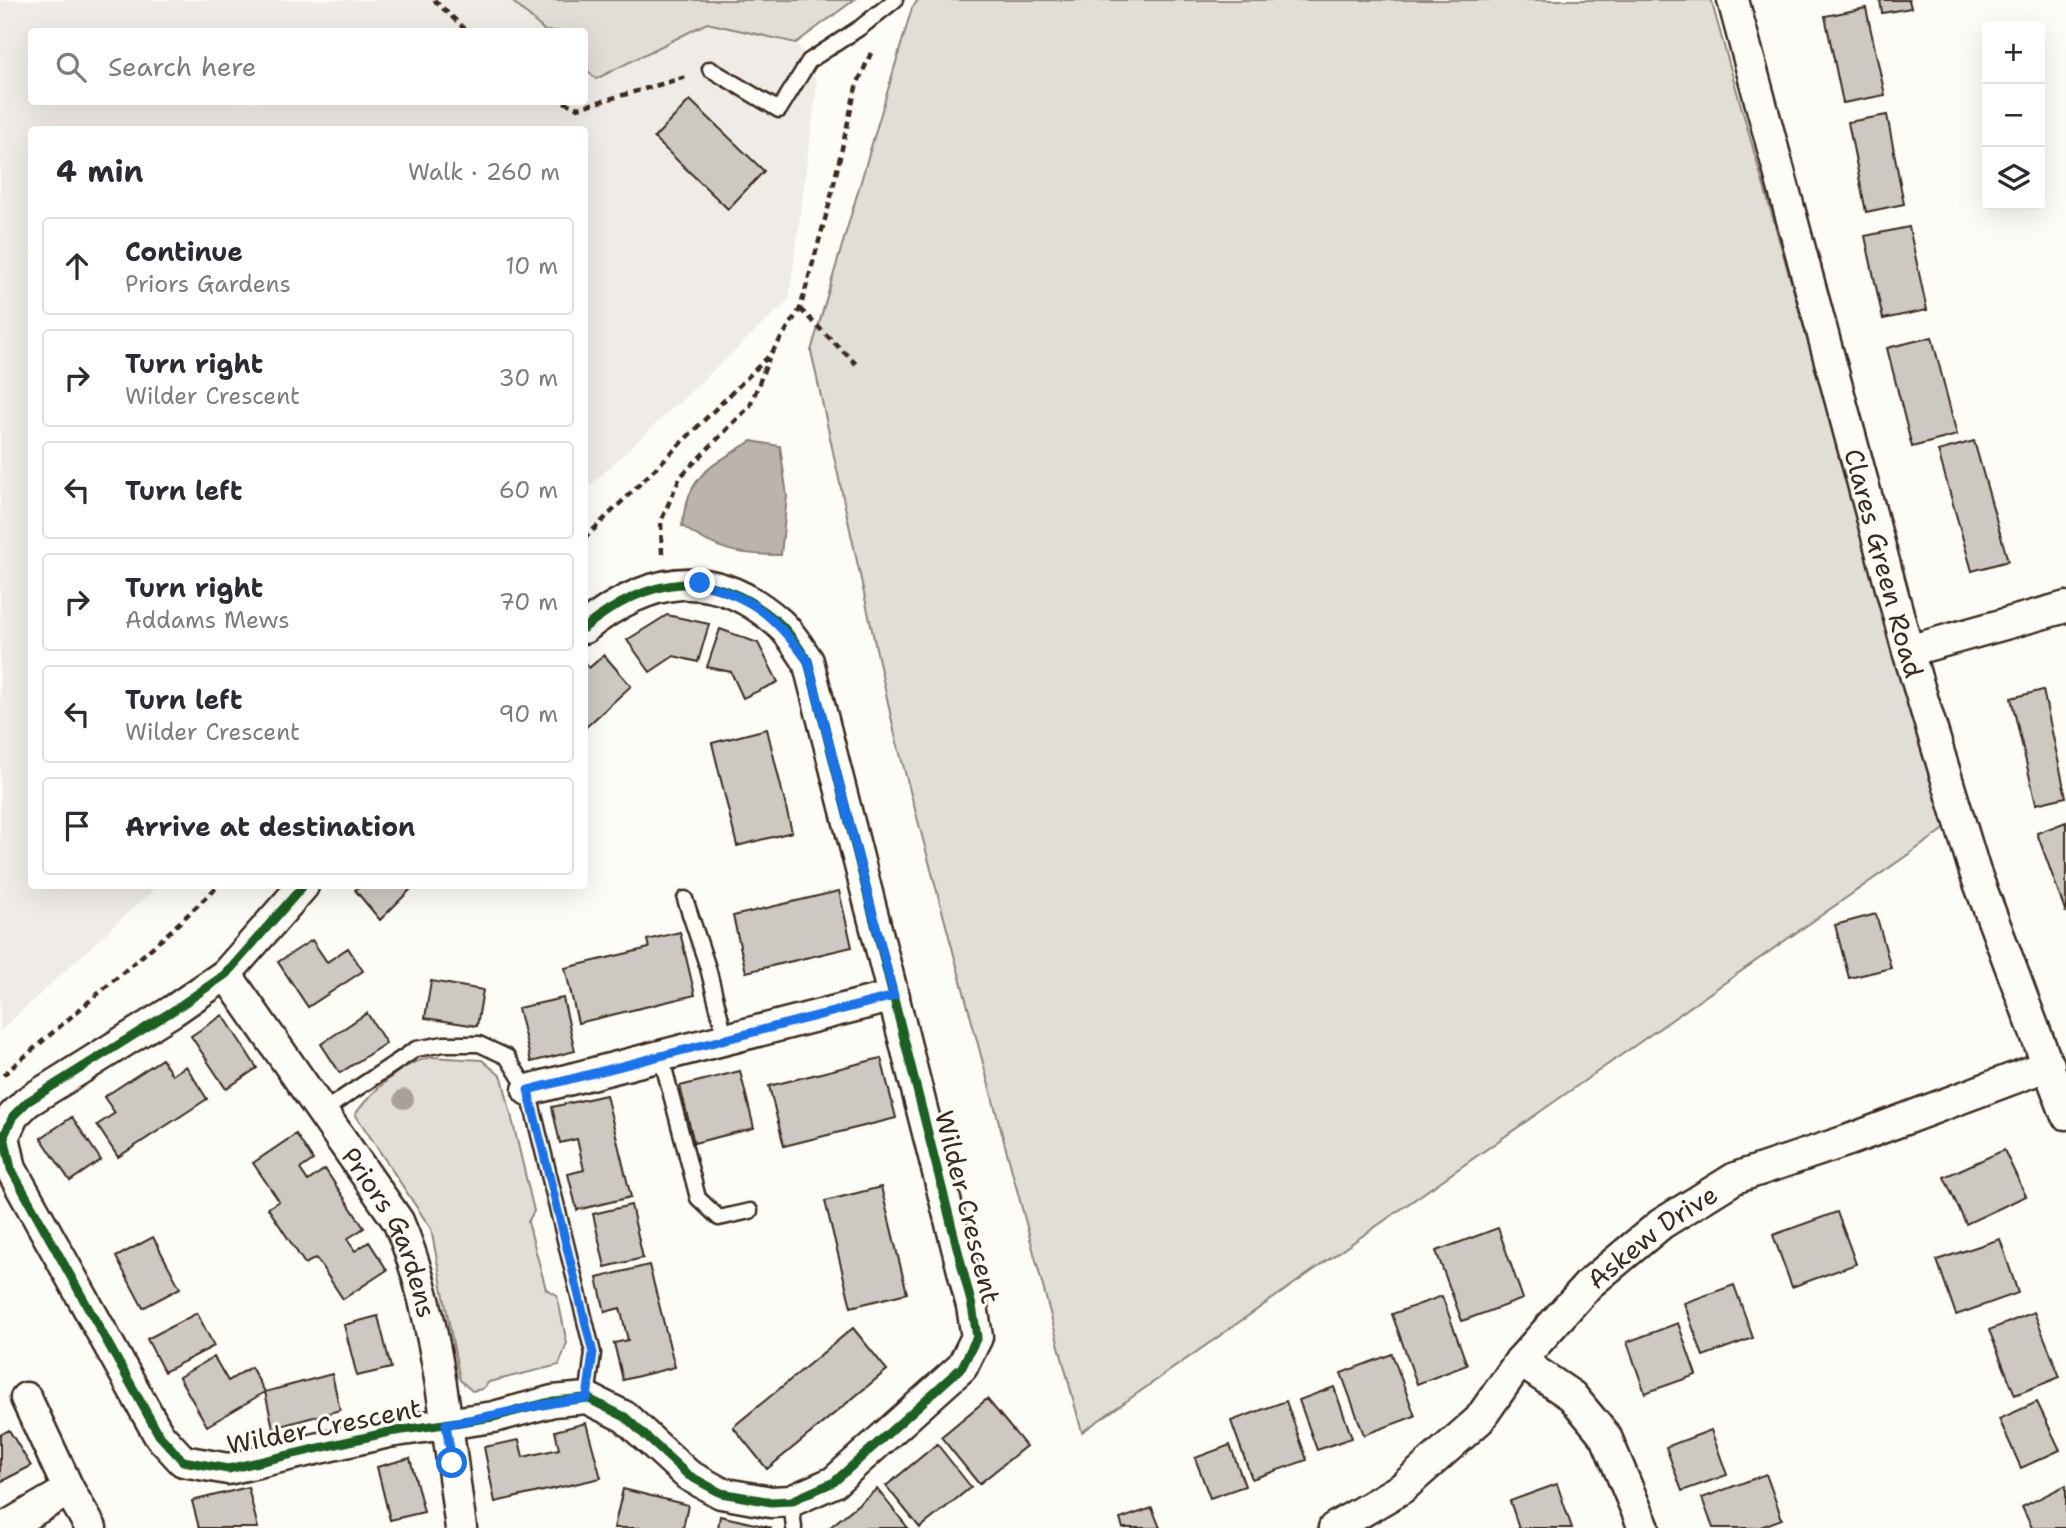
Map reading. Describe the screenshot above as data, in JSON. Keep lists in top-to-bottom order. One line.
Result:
{"streets":{"street":["Clares Green Road","Wilder Crescent","Priors Gardens","Askew Drive"]},"crossings":[["Clares Green Road","Askew Drive"],["Wilder Crescent","Priors Gardens"]],"page":{"map_buttons":["+","−"],"search":"Search here","heading":["4 min","Walk · 260 m"],"list":[["Continue","Priors Gardens","10 m"],["Turn right","Wilder Crescent","30 m"],["Turn left","60 m"],["Turn right","Addams Mews","70 m"],["Turn left","Wilder Crescent","90 m"],"Arrive at destination"]}}
